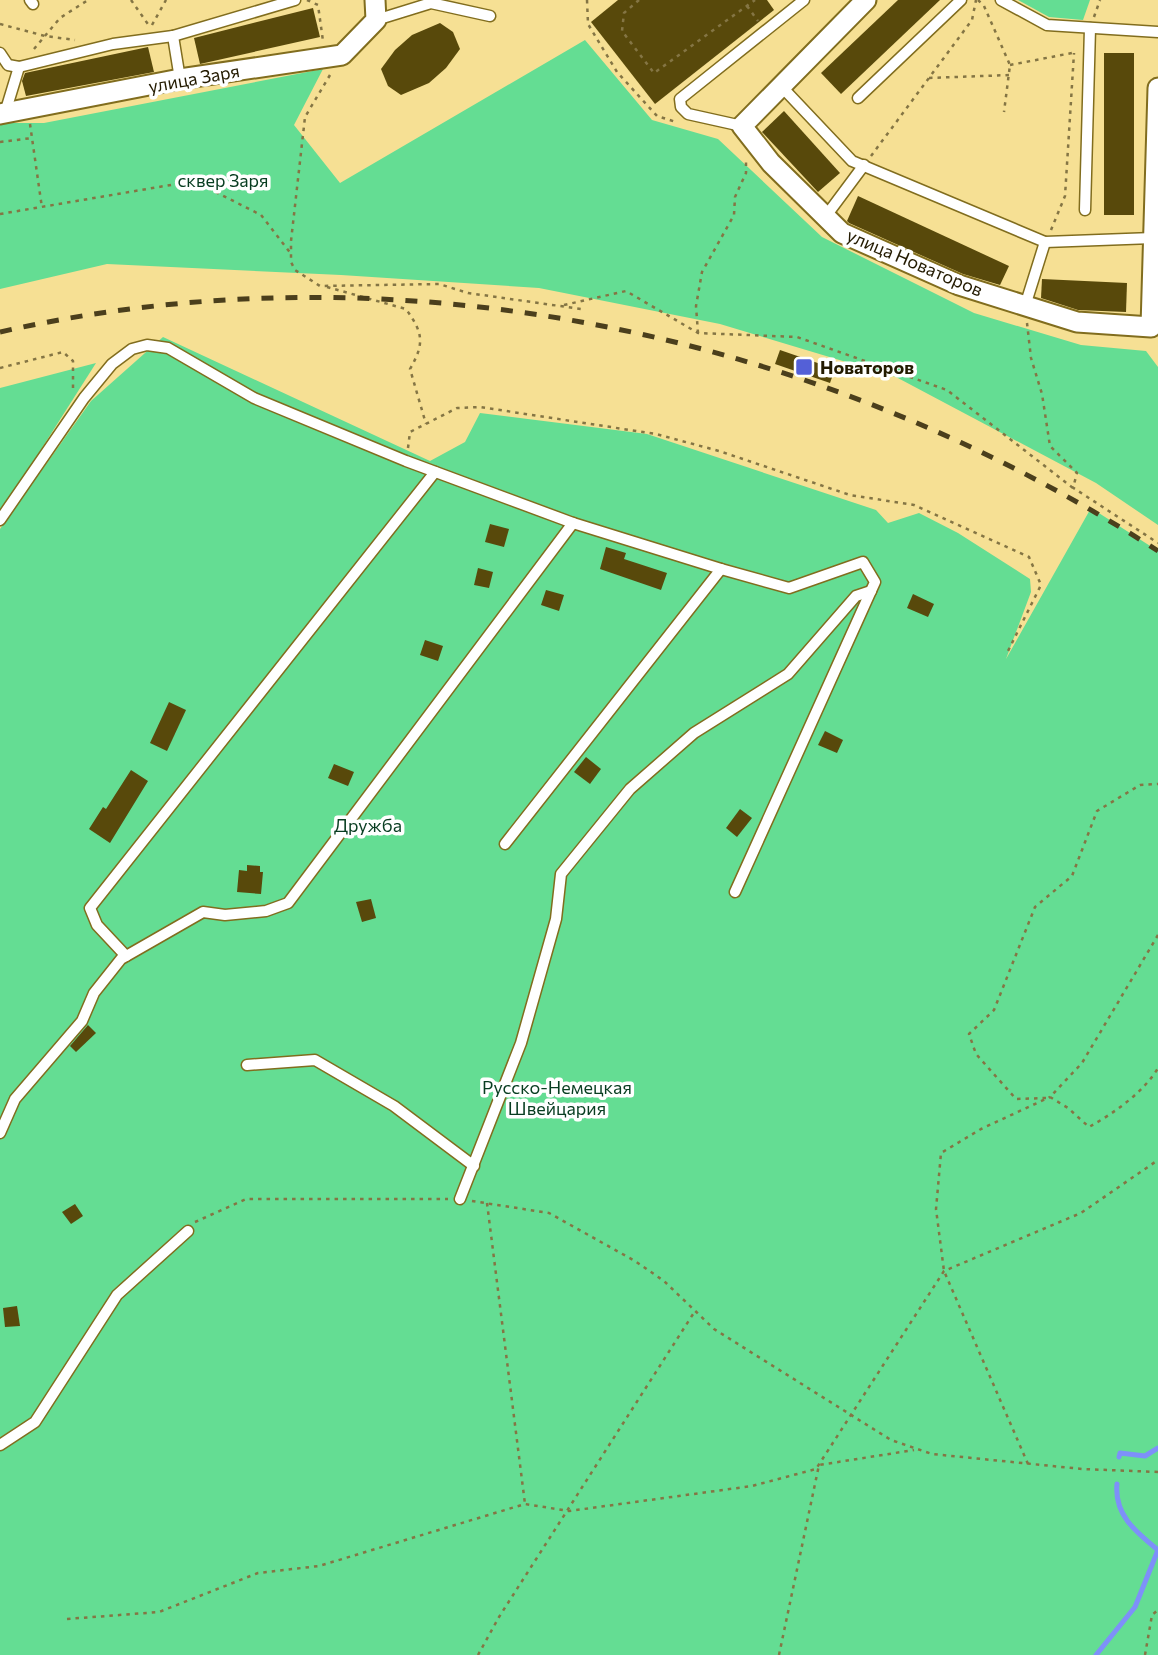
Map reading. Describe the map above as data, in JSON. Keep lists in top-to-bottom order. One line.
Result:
{"streets":{"street":["улица Заря","улица Новаторов"]},"parks":["сквер Заря","Дружба","Русско-Немецкая Швейцария"],"places":{"transit":["Новаторов"]}}
